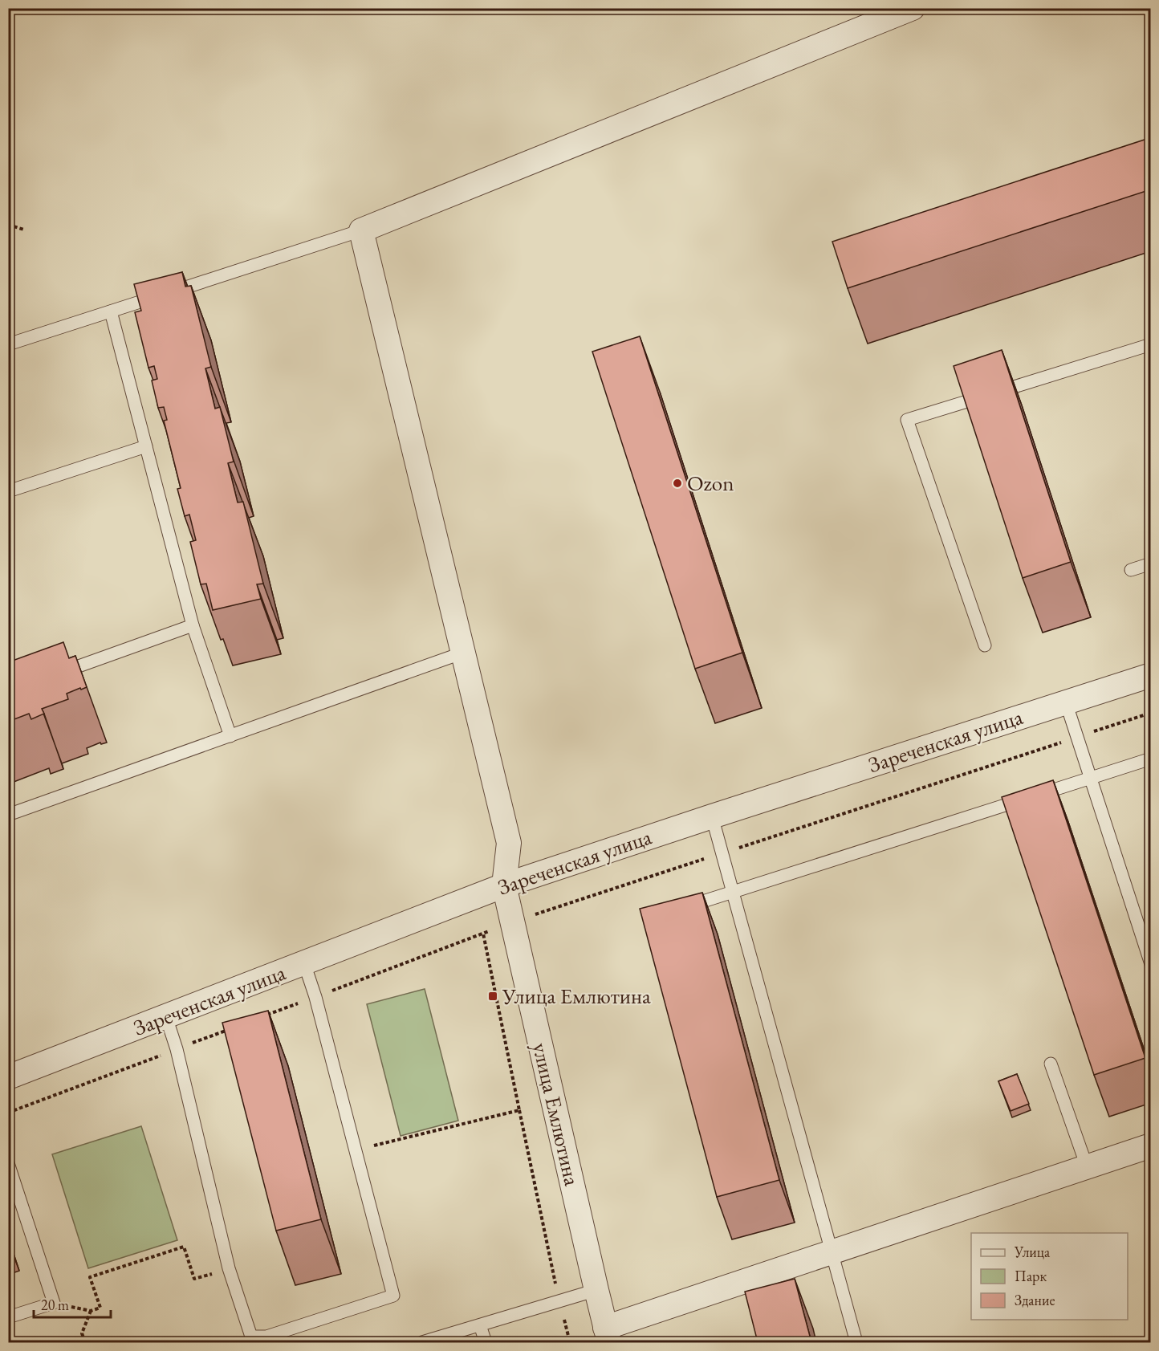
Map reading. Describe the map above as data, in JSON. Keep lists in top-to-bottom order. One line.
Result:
{"streets":{"street":["Зареченская улица","улица Емлютина"]},"crossings":[["Зареченская улица","улица Емлютина"]],"places":{"other":["Ozon"],"transit":["Улица Емлютина"]},"legend":["Улица","Парк","Здание"],"scale_bar":"20 m"}
